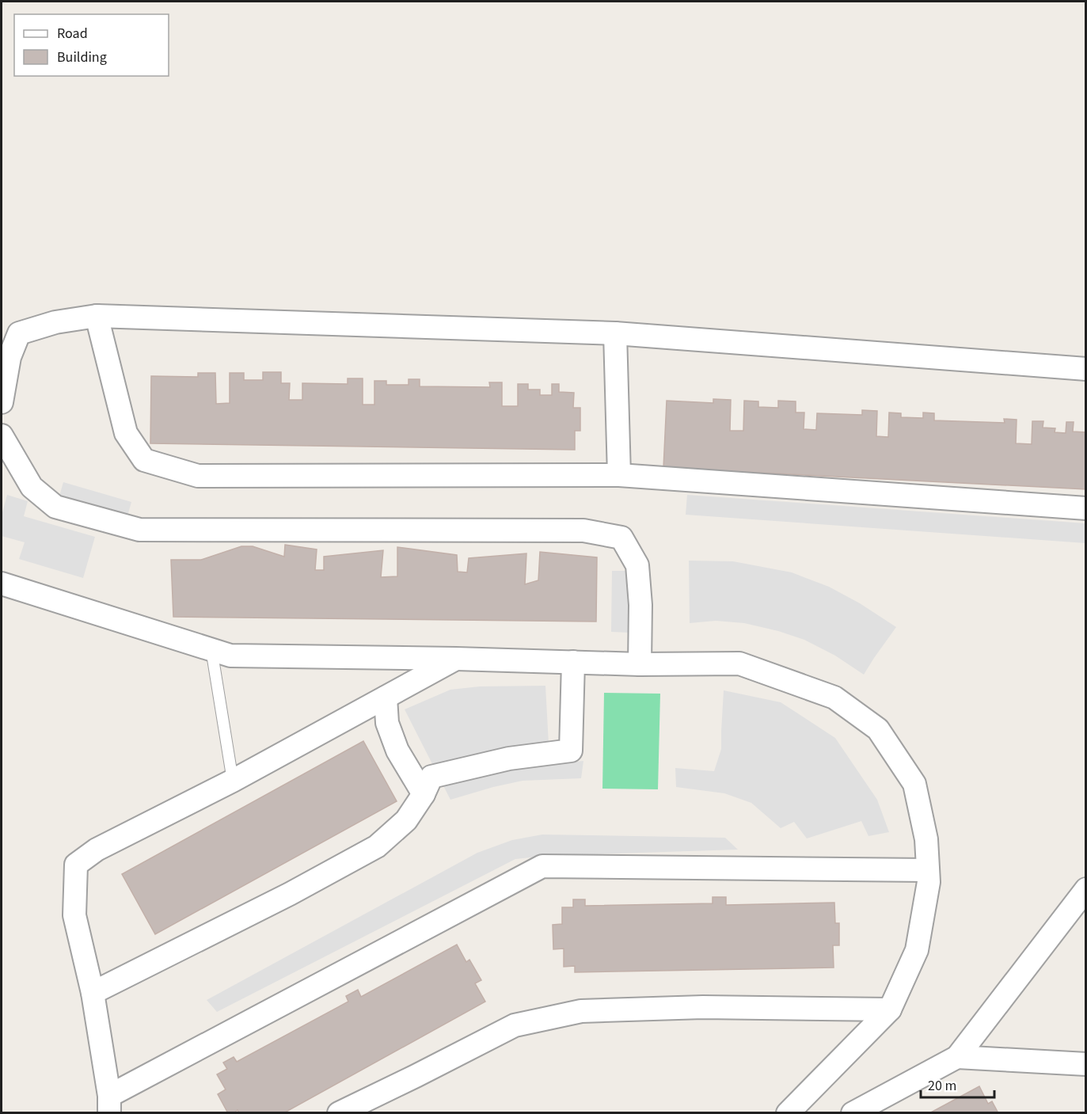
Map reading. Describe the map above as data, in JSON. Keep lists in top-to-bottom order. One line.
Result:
{"legend":["Road","Building"],"scale_bar":"20 m"}
